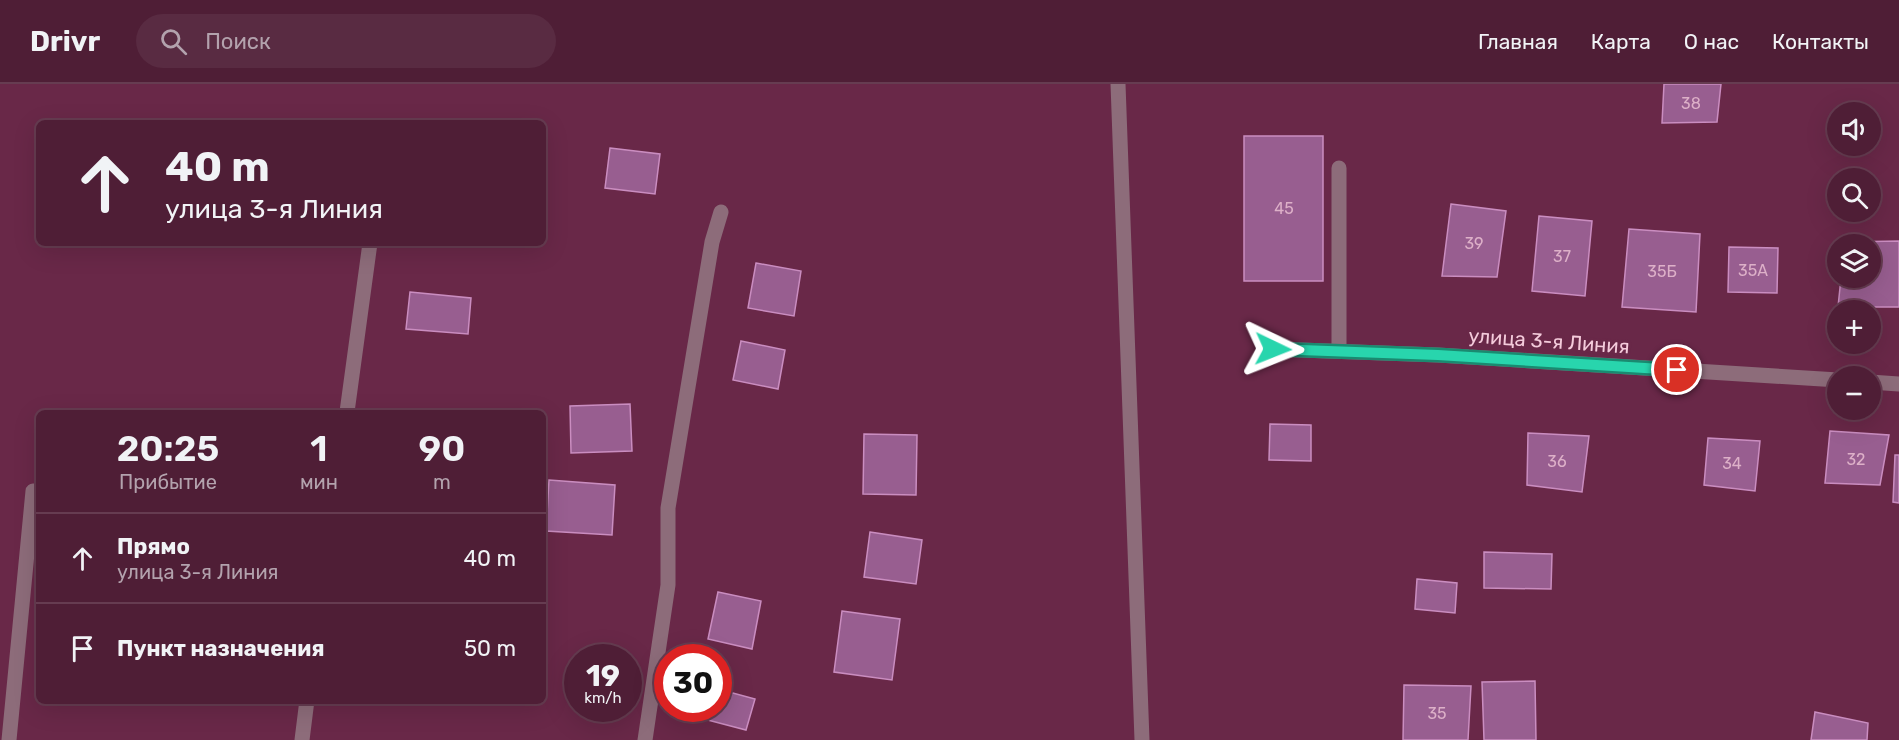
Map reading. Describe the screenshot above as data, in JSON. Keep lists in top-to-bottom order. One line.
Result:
{"streets":{"street":["улица 3-я Линия"]},"house_numbers":["38","45","39","37","35А","35Б","32","36","34","35"],"page":{"header":"Drivr","search":"Поиск","nav":["Главная","Карта","О нас","Контакты"],"map_buttons":["+","−"],"turn":["40 m","улица 3-я Линия"],"eta":["20:25","Прибытие","1","мин","90","m"],"list":[{"name":"Прямо","note":"улица 3-я Линия","value":"40 m"},{"name":"Пункт назначения","value":"50 m"}],"speed":"19 km/h","limit":"30"}}
